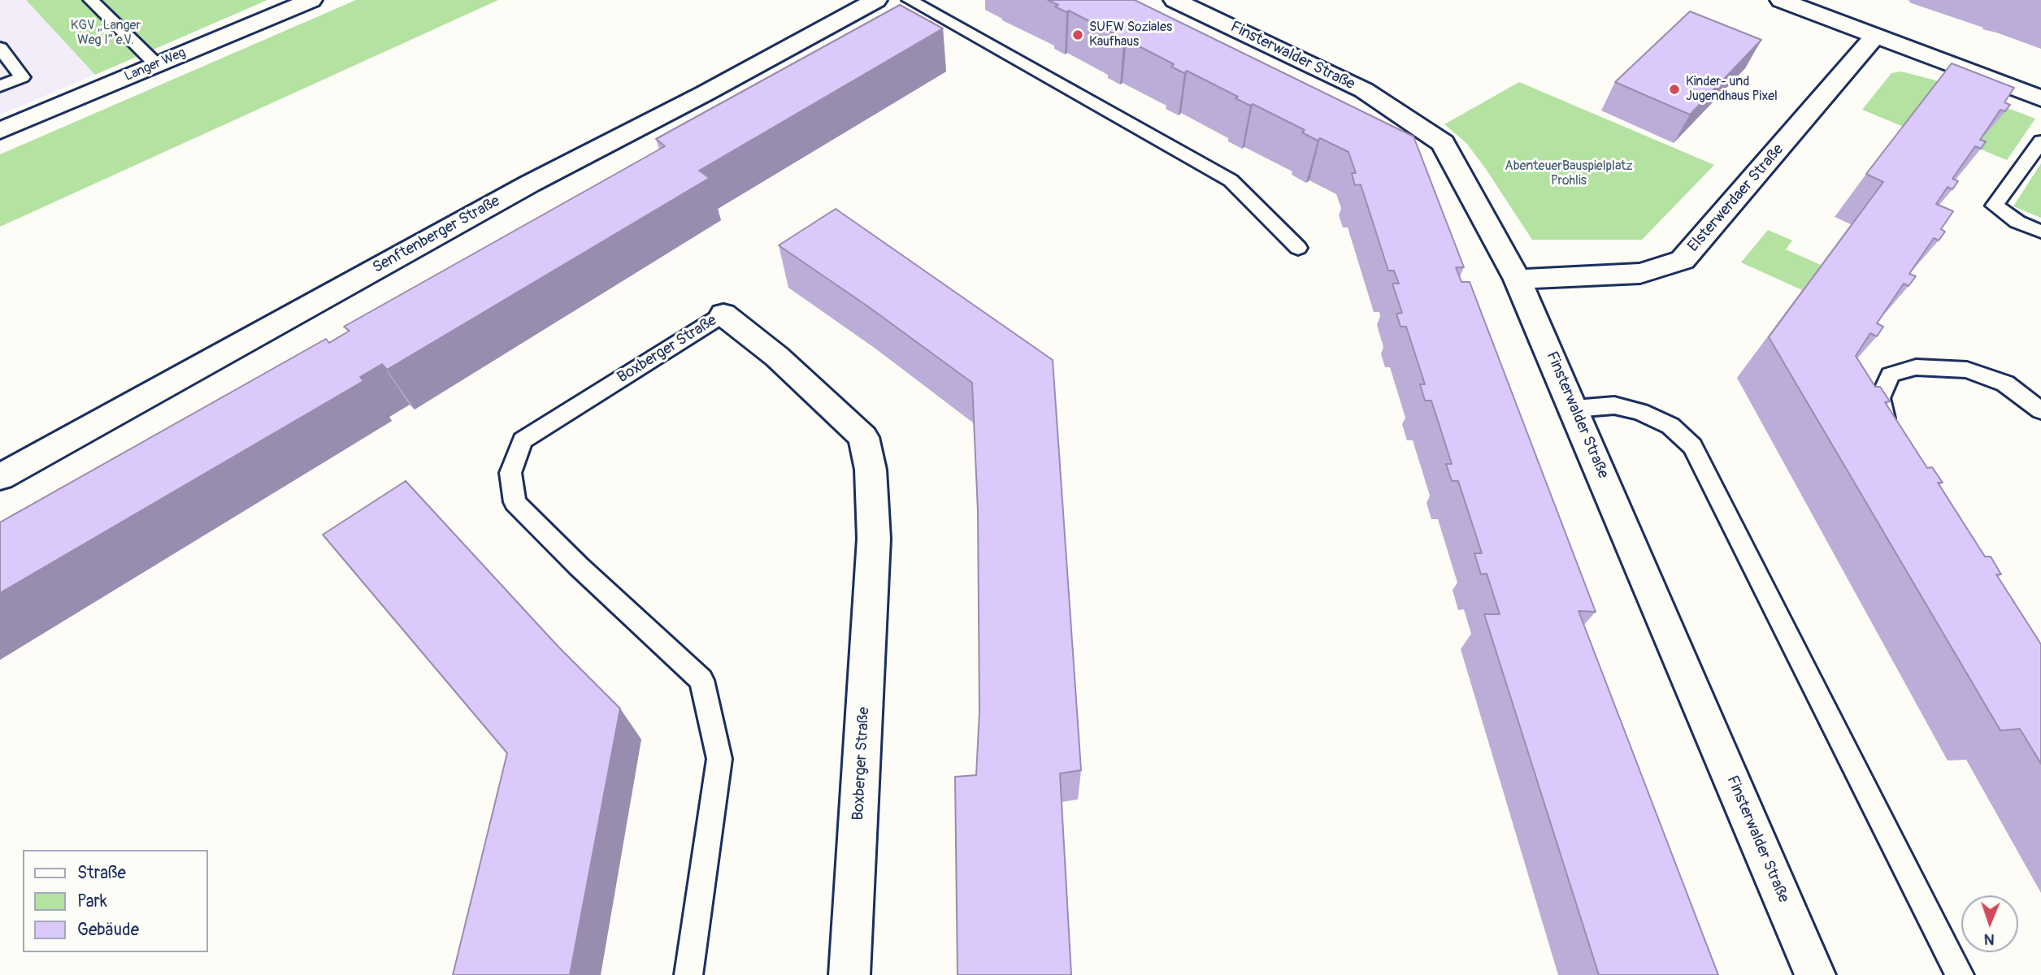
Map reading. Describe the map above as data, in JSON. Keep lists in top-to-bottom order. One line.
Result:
{"streets":{"street":["Finsterwalder Straße","Langer Weg","Elsterwerdaer Straße","Senftenberger Straße","Boxberger Straße"]},"crossings":[["Finsterwalder Straße","Elsterwerdaer Straße"]],"parks":["KGV „Langer Weg I“ e.V.","AbenteuerBauspielplatz Prohlis"],"places":["SUFW Soziales Kaufhaus","Kinder- und Jugendhaus Pixel"],"legend":["Straße","Park","Gebäude"],"north":"bottom"}
